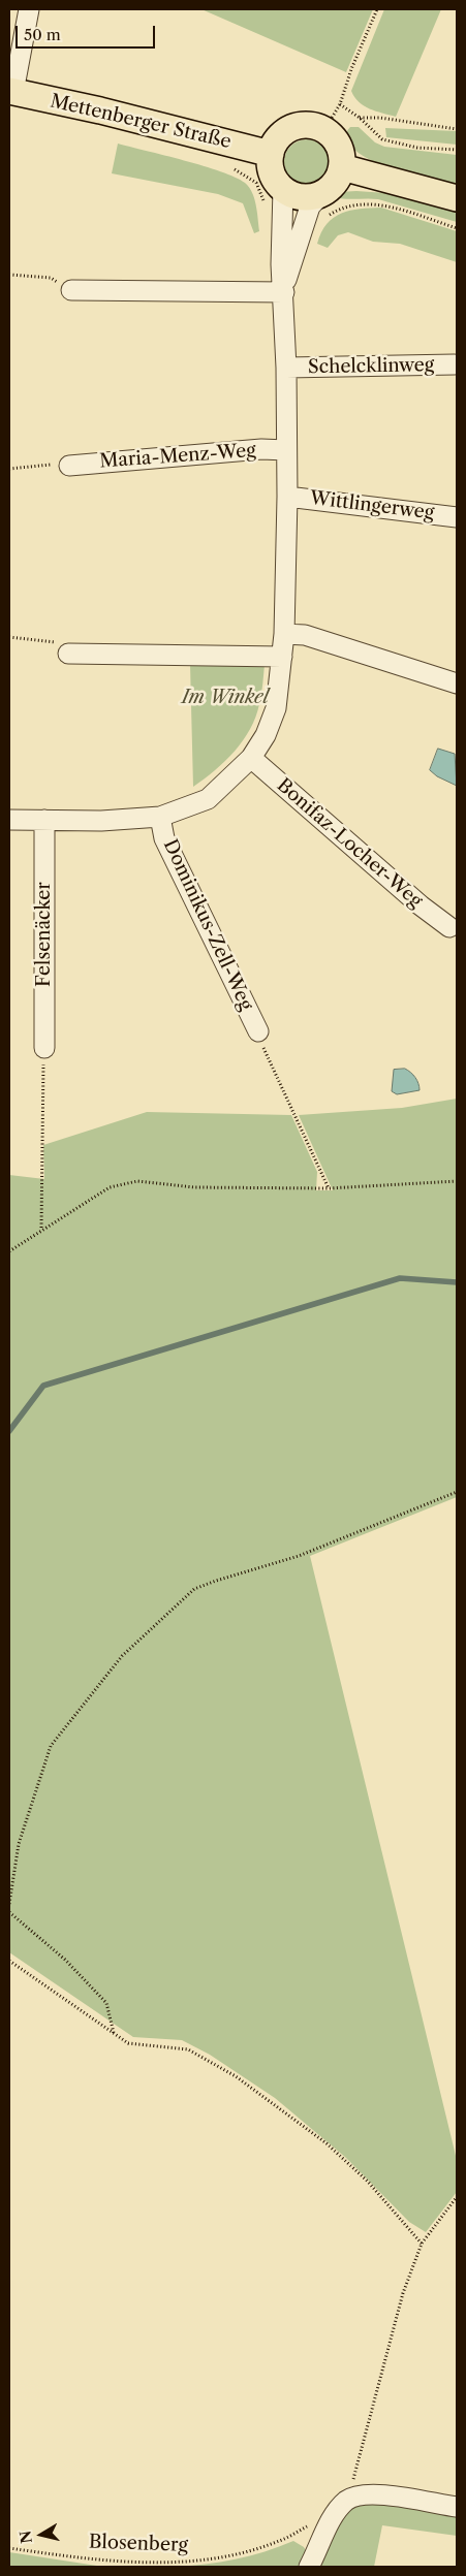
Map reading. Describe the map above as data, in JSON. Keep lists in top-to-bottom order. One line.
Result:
{"streets":{"main road":["Mettenberger Straße"],"street":["Schelcklinweg","Maria-Menz-Weg","Wittlingerweg","Bonifaz-Locher-Weg","Dominikus-Zell-Weg","Felsenäcker"],"path":["Blosenberg"]},"parks":["Im Winkel"],"scale_bar":"50 m","north":"left"}
